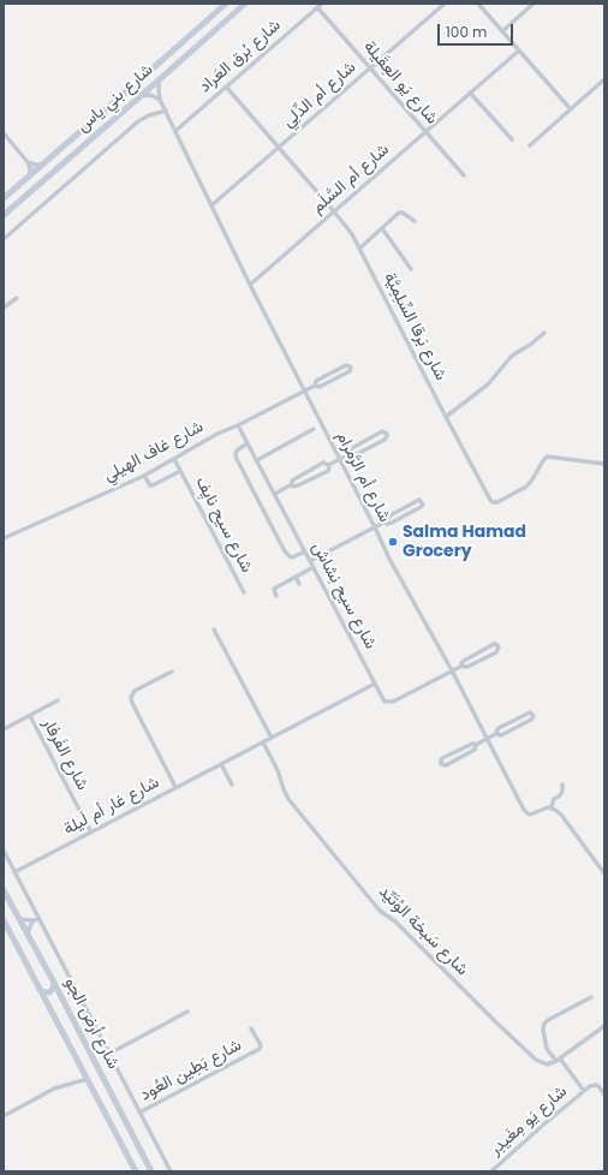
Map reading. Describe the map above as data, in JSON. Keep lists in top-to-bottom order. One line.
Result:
{"streets":{"main road":["شارع بني ياس","شارع أرض الجو"],"street":["شارع بُرق العَراد","شارع يَو العِقَيلة","شارع أم الدِّلِي","شارع أم السَّلَم","شارع بَرقا السِّلِمِيَّة","شارع غاف الهيلي","شارع أم الرَّمرام","شارع سيح نايِف","شارع سيح نِشاش","شارع الفَرفار","شارع غار أم لَيلة","شارع سَبخة الوُتَيِّد","شارع بَطِين العُود","شارع يَو مِغَيدِر"]},"crossings":[["شارع بُرق العَراد","شارع يَو العِقَيلة"],["شارع بُرق العَراد","شارع بَرقا السِّلِمِيَّة"],["شارع بُرق العَراد","شارع أم الرَّمرام"],["شارع يَو العِقَيلة","شارع أم الدِّلِي"],["شارع يَو العِقَيلة","شارع أم السَّلَم"],["شارع أم الدِّلِي","شارع بَرقا السِّلِمِيَّة"],["شارع أم الدِّلِي","شارع أم الرَّمرام"],["شارع بني ياس","شارع أم الرَّمرام"],["شارع أم السَّلَم","شارع بَرقا السِّلِمِيَّة"],["شارع أم السَّلَم","شارع أم الرَّمرام"],["شارع غاف الهيلي","شارع أم الرَّمرام"],["شارع غاف الهيلي","شارع سيح نايِف"],["شارع غاف الهيلي","شارع سيح نِشاش"],["شارع أم الرَّمرام","شارع سيح نِشاش"],["شارع سيح نِشاش","شارع غار أم لَيلة"],["شارع الفَرفار","شارع غار أم لَيلة"],["شارع غار أم لَيلة","شارع سَبخة الوُتَيِّد"],["شارع سَبخة الوُتَيِّد","شارع يَو مِغَيدِر"]],"places":["Salma Hamad Grocery"],"scale_bar":"100 m"}
